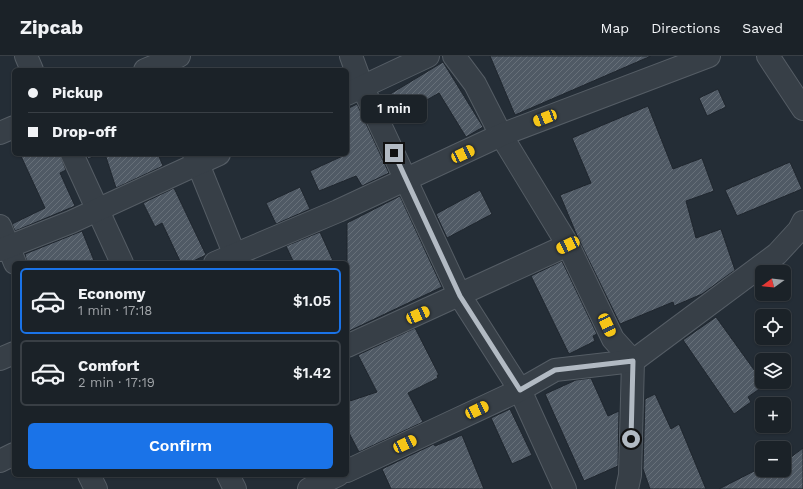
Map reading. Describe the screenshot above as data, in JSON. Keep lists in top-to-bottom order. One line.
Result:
{"north":"left","page":{"header":"Zipcab","nav":["Map","Directions","Saved"],"banner":["Pickup","Drop-off"],"bubble":"1 min","map_buttons":["+","−"],"list":[{"name":"Economy","note":"1 min · 17:18","value":"$1.05"},{"name":"Comfort","note":"2 min · 17:19","value":"$1.42"}],"buttons":"Confirm"}}
